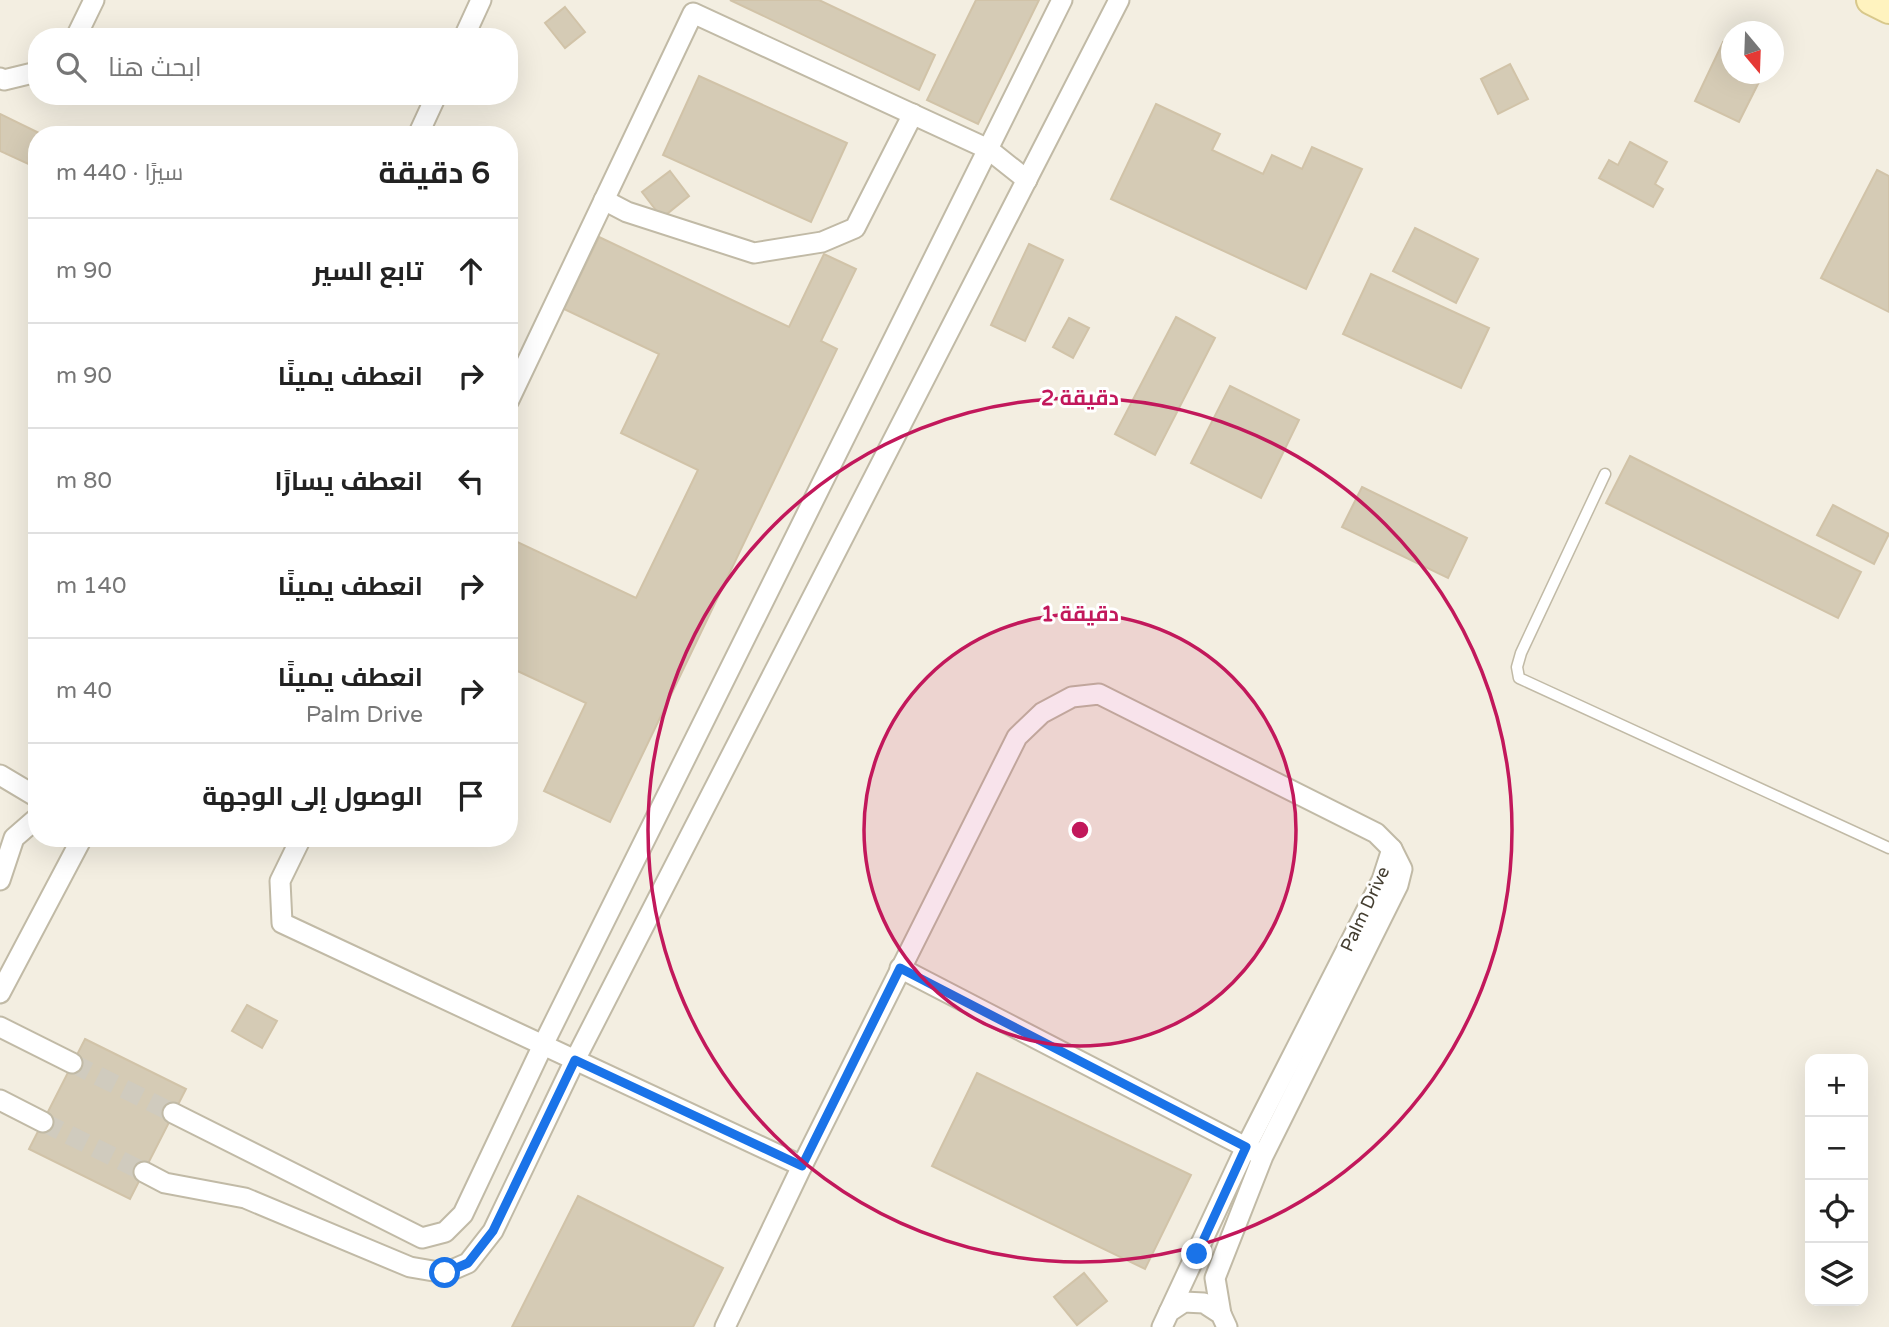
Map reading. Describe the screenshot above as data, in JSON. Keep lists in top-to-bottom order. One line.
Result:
{"streets":{"street":["Palm Drive"]},"north":"bottom","page":{"search":"ابحث هنا","heading":["6 دقيقة","سيرًا · 440 m"],"list":[["تابع السير","90 m"],["انعطف يمينًا","90 m"],["انعطف يسارًا","80 m"],["انعطف يمينًا","140 m"],["انعطف يمينًا","Palm Drive","40 m"],"الوصول إلى الوجهة"],"map_buttons":["+","−"]},"rings":["2 دقيقة","1 دقيقة"]}
